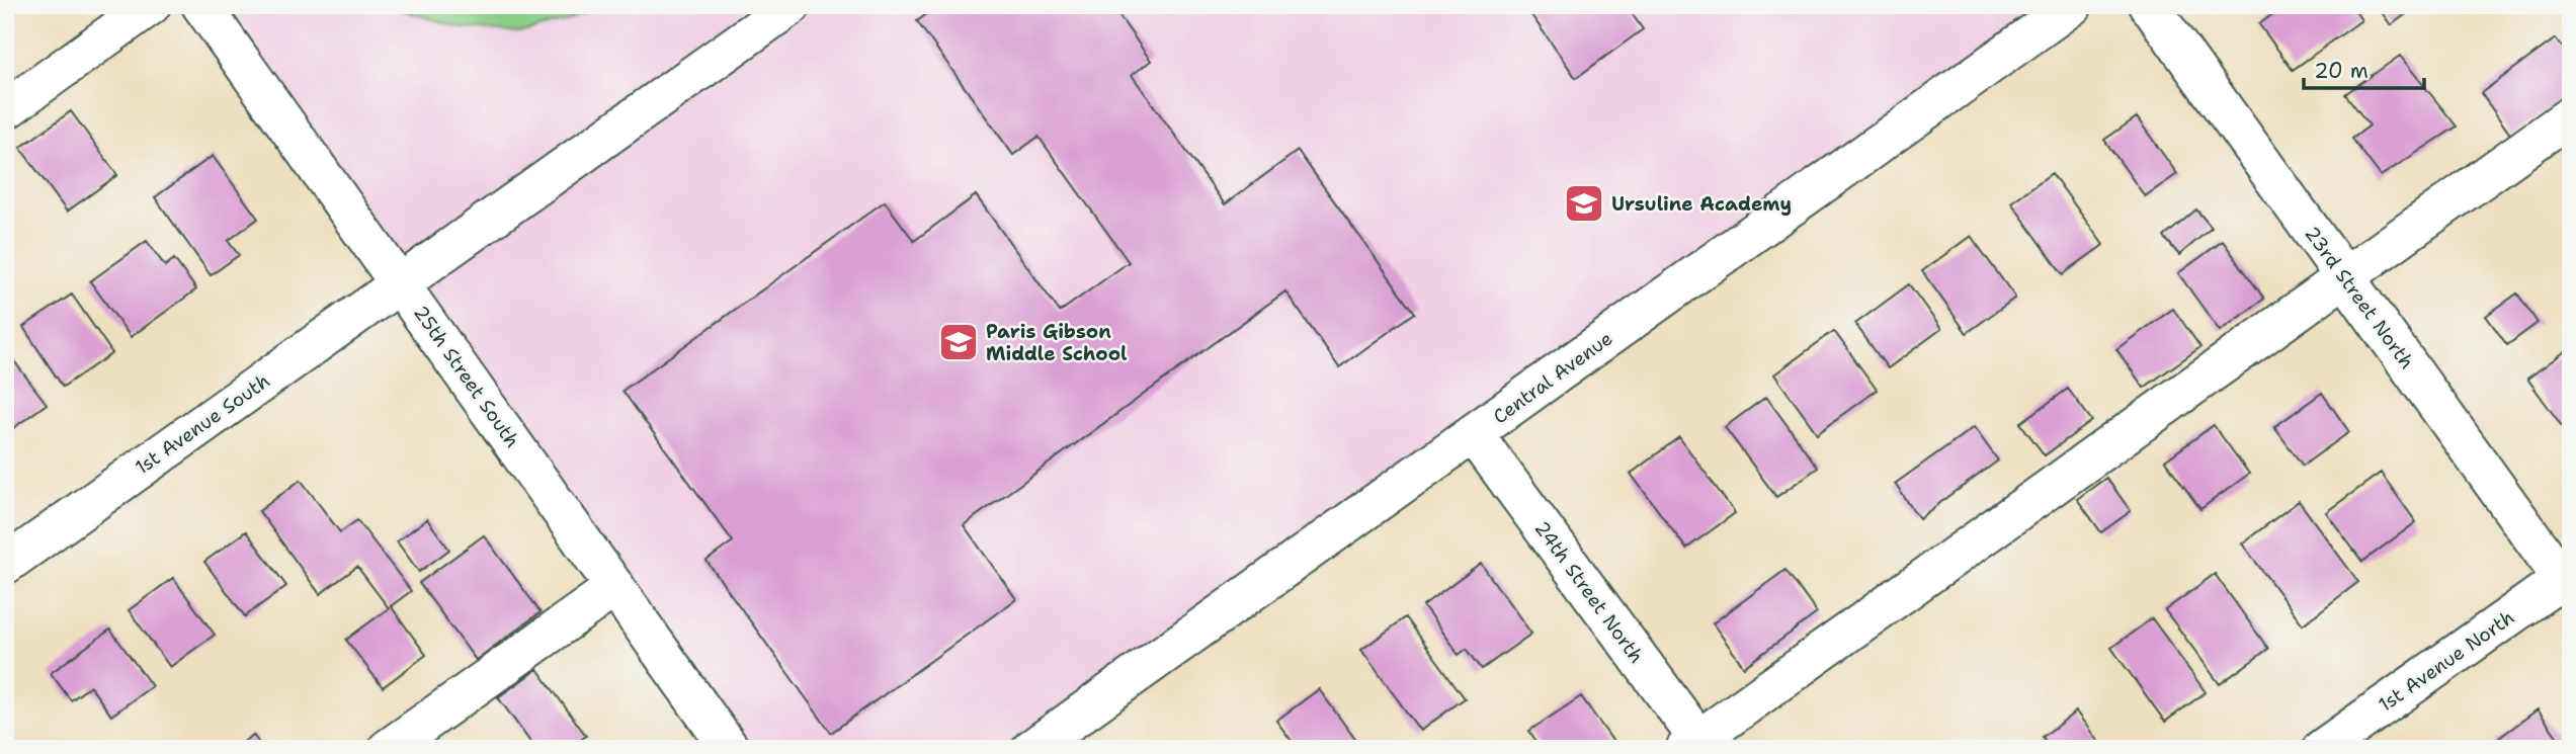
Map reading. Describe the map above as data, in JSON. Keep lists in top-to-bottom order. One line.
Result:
{"streets":{"street":["23rd Street North","25th Street South","Central Avenue","1st Avenue South","24th Street North","1st Avenue North"]},"crossings":[["23rd Street North","1st Avenue North"],["25th Street South","1st Avenue South"],["Central Avenue","24th Street North"]],"places":{"school or university":["Ursuline Academy","Paris Gibson Middle School"]},"scale_bar":"20 m"}
